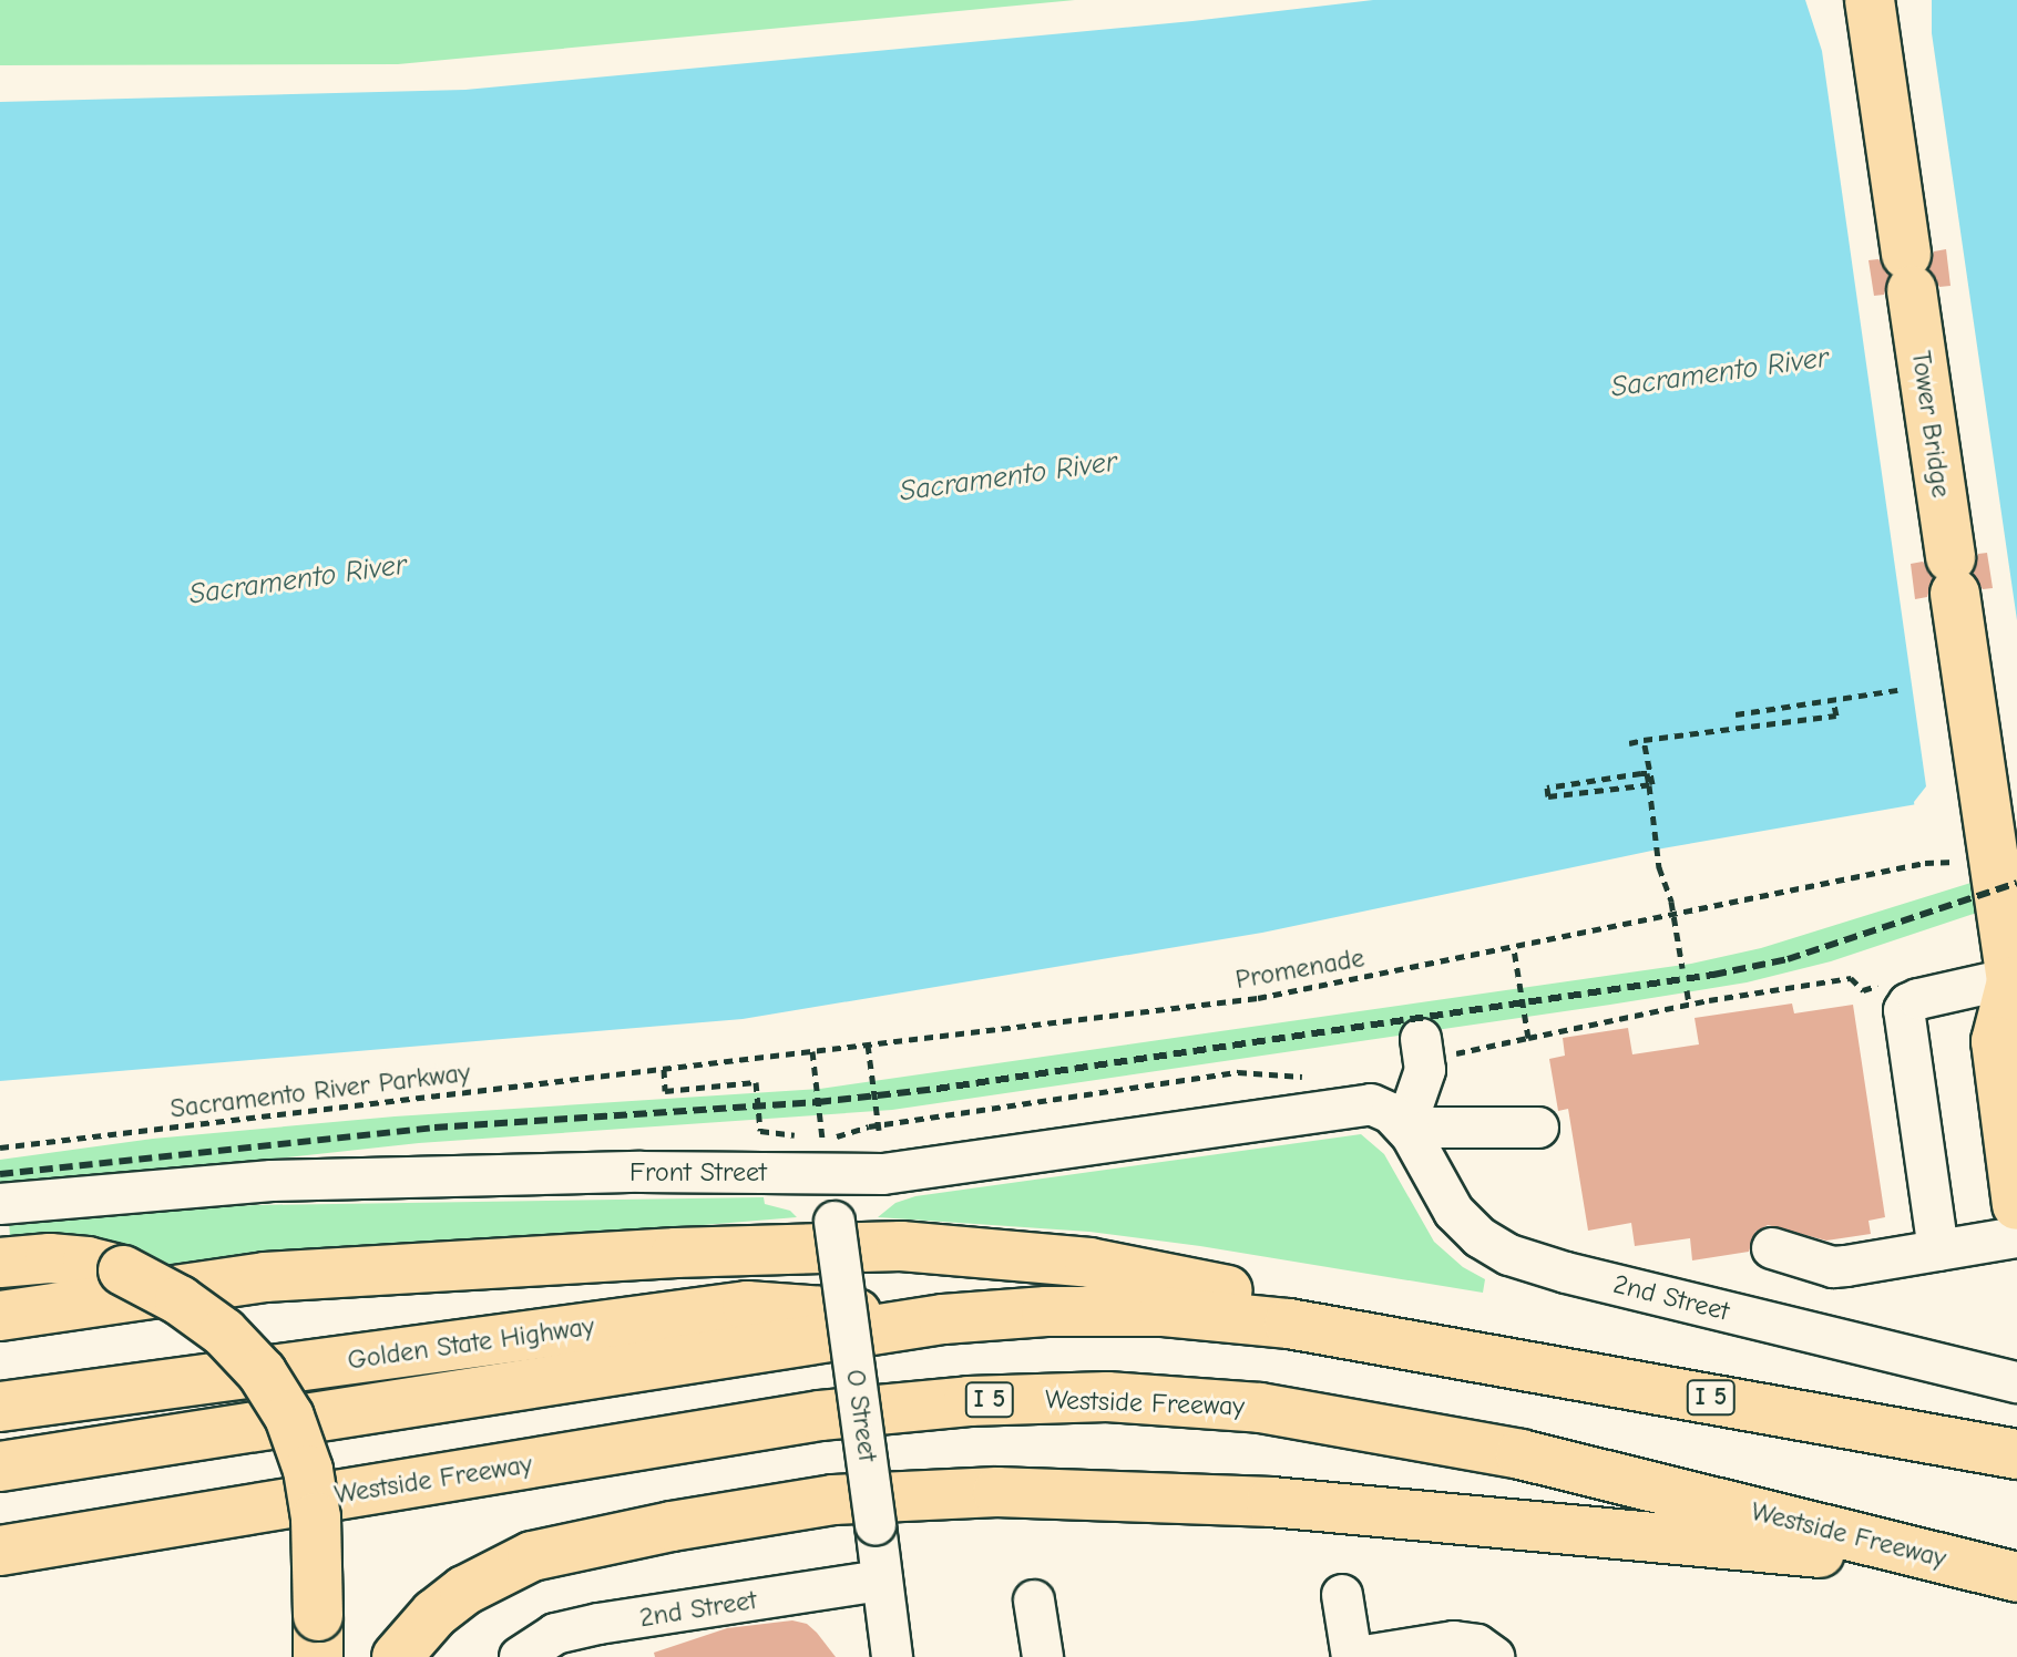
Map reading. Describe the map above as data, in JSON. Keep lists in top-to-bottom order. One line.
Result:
{"streets":{"main road":["Tower Bridge","Golden State Highway","I 5","Westside Freeway"],"street":["Front Street","2nd Street","O Street"],"path":["Promenade","Sacramento River Parkway"]},"crossings":[["Promenade","Sacramento River Parkway"],["Front Street","2nd Street"],["Front Street","O Street"],["2nd Street","O Street"],["Golden State Highway","I 5"]],"water":["Sacramento River"]}
